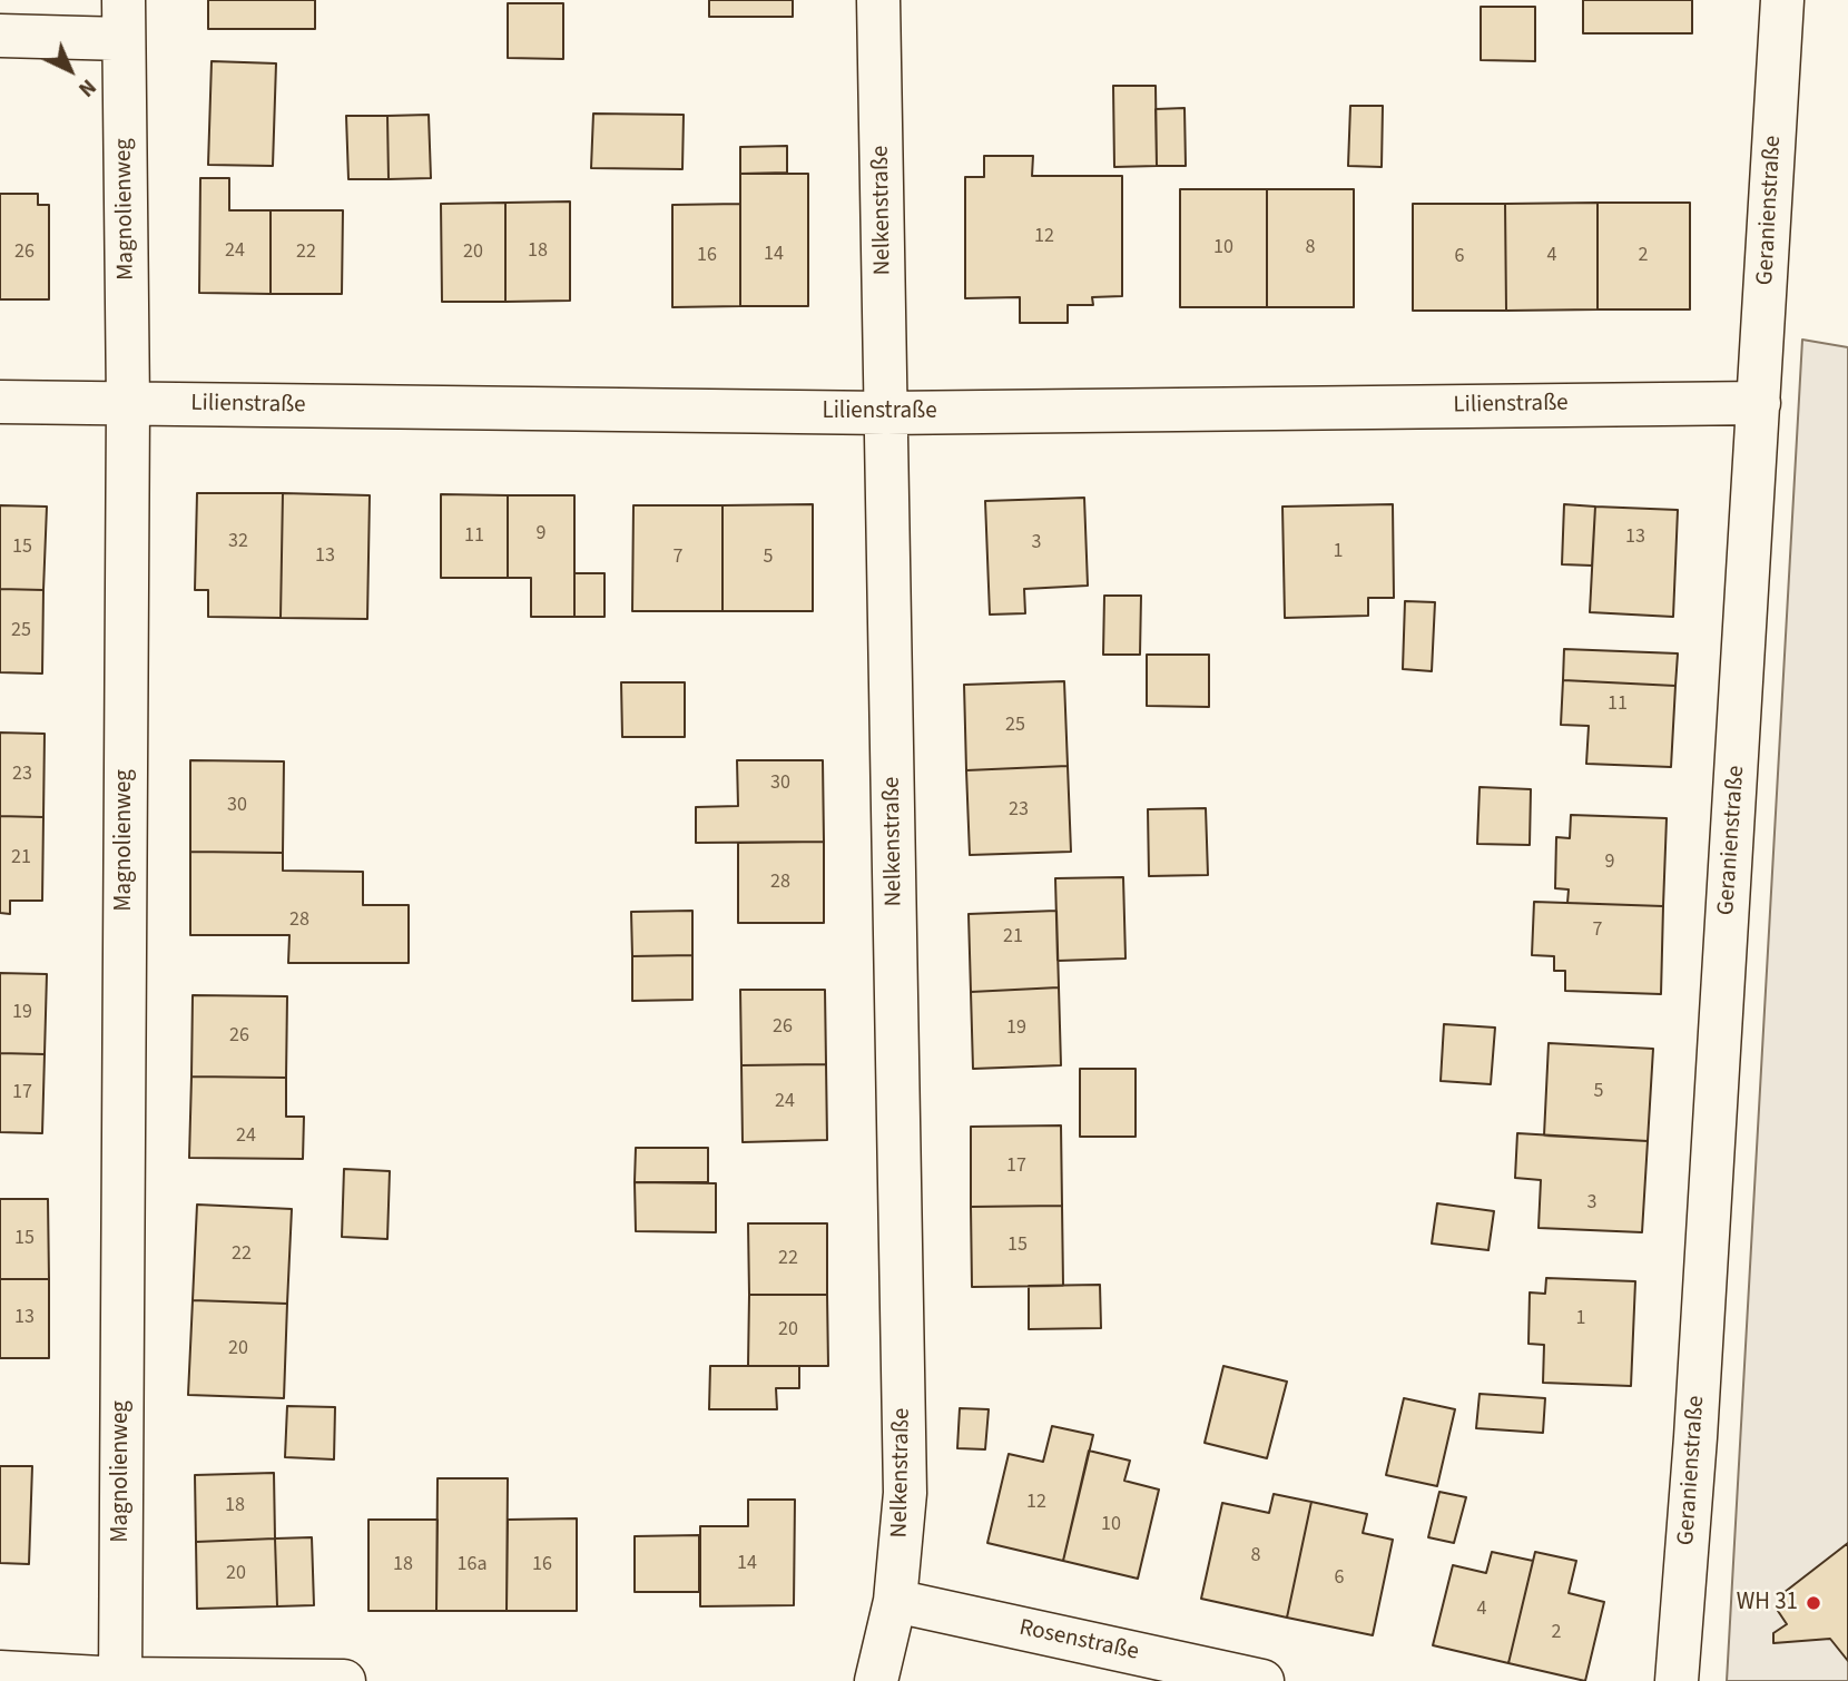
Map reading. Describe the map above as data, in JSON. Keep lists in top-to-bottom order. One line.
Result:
{"streets":{"street":["Magnolienweg","Nelkenstraße","Geranienstraße","Lilienstraße","Rosenstraße"]},"crossings":[["Magnolienweg","Lilienstraße"],["Nelkenstraße","Lilienstraße"],["Nelkenstraße","Rosenstraße"],["Geranienstraße","Lilienstraße"]],"places":["WH 31"],"house_numbers":["12","10","8","24","18","26","22","20","14","16","4","2","6","9","11","13","32","3","15","1","13","7","5","25","11","25","23","30","30","23","21","9","28","28","7","21","19","26","19","26","5","17","24","24","17","3","15","15","22","22","13","1","20","20","12","18","10","8","14","18","16a","16","20","6","4","2"],"north":"bottom right"}
